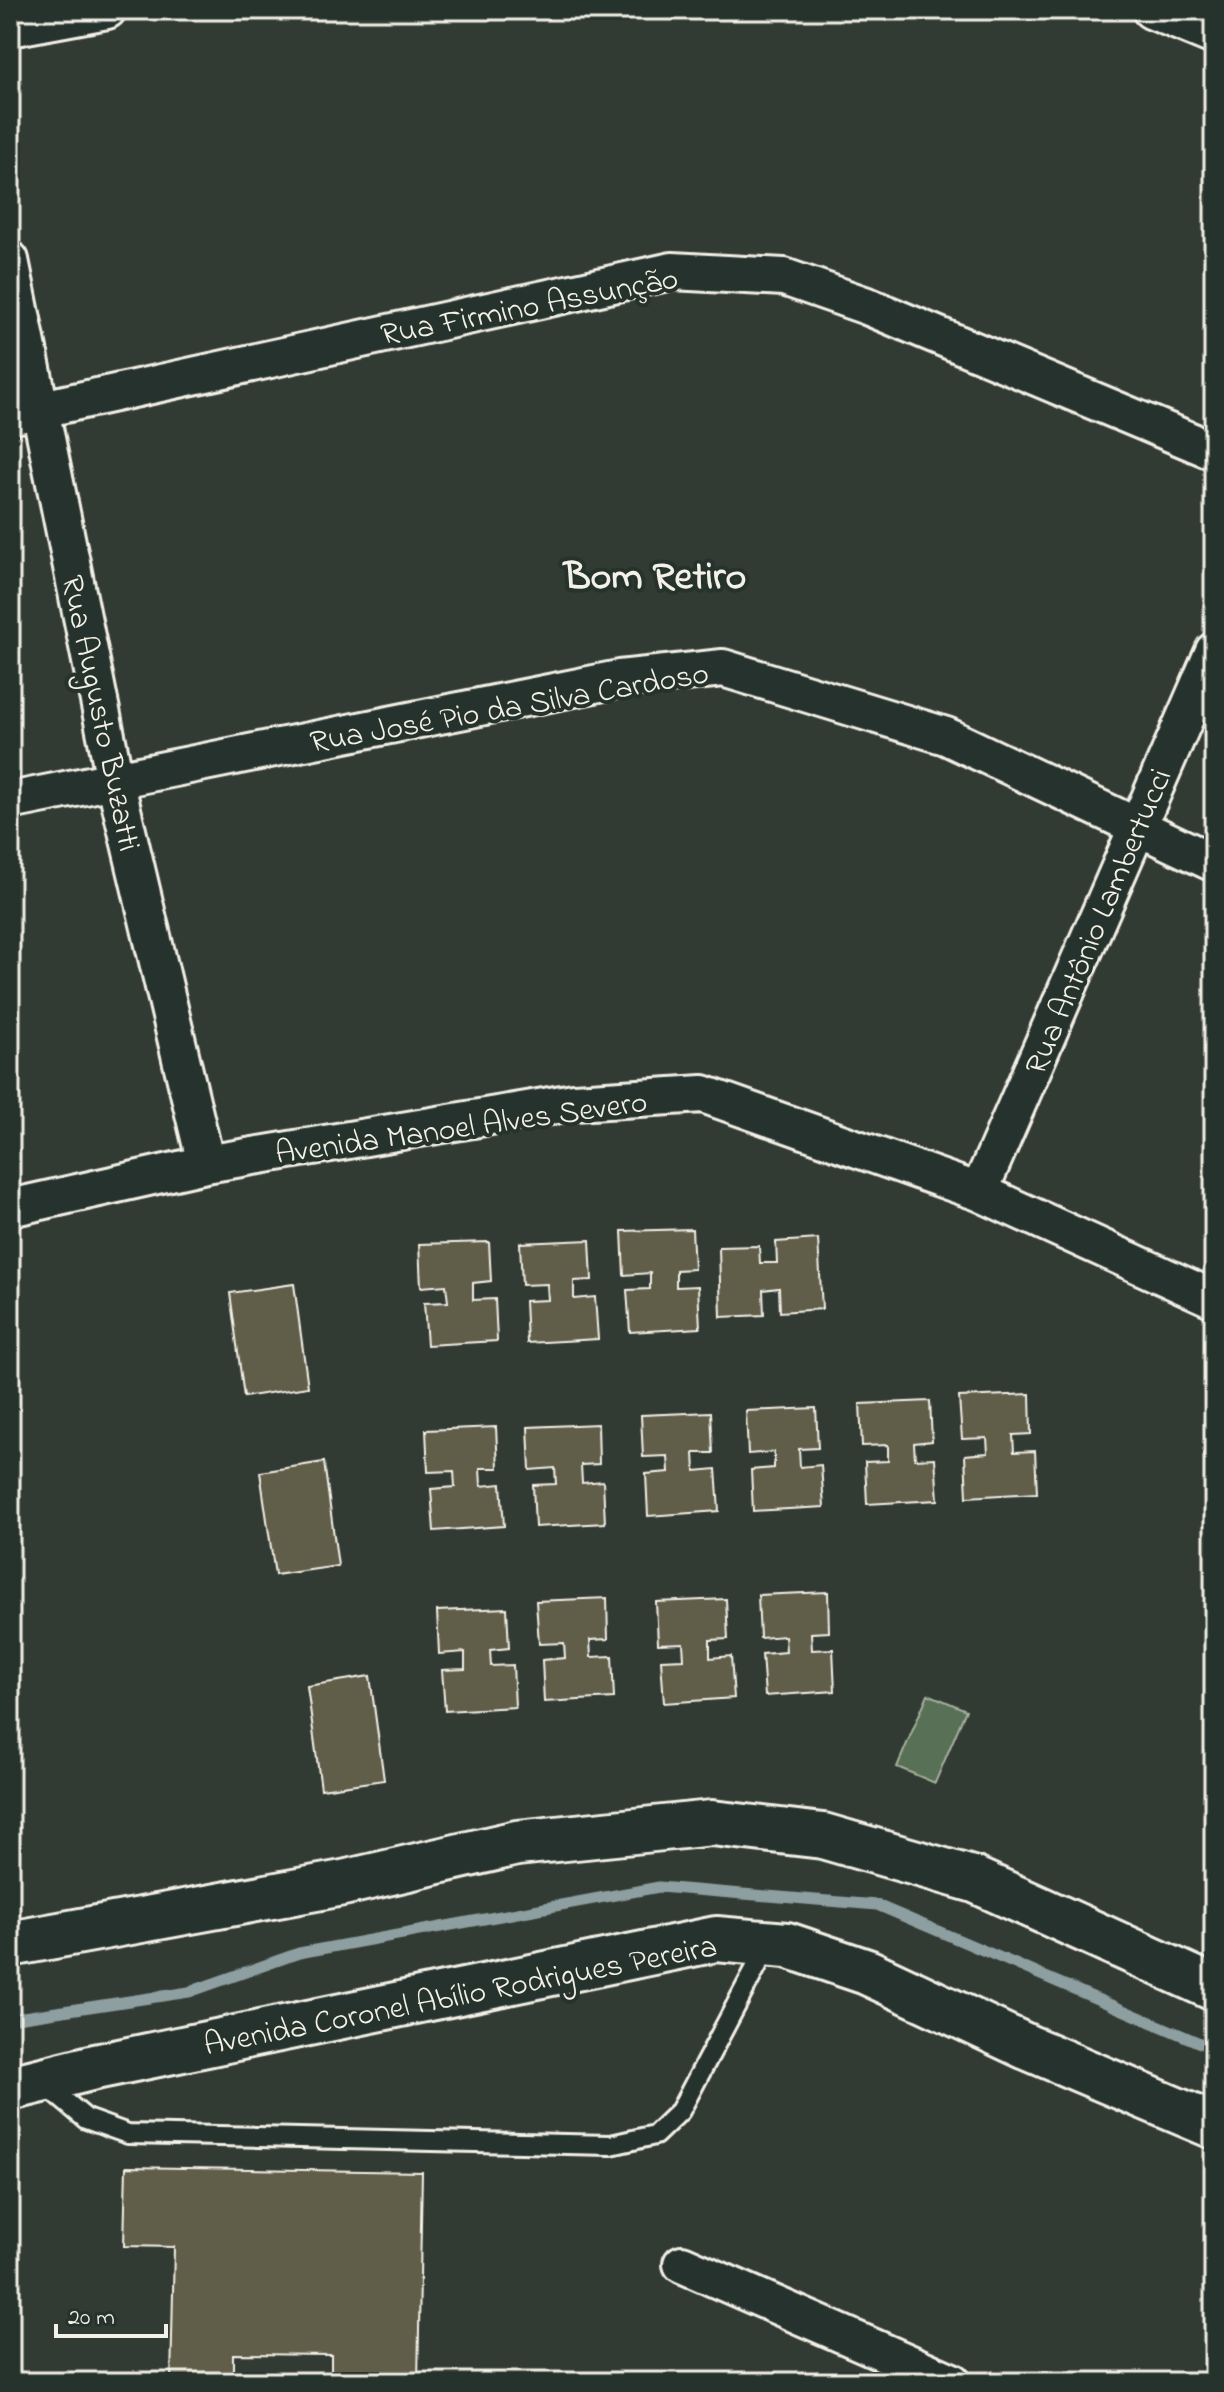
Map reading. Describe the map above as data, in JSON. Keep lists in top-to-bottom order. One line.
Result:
{"streets":{"street":["Rua Firmino Assunção","Rua José Pio da Silva Cardoso","Rua Augusto Buzatti","Rua Antônio Lambertucci","Avenida Manoel Alves Severo","Avenida Coronel Abílio Rodrigues Pereira"]},"crossings":[["Rua Firmino Assunção","Rua Augusto Buzatti"],["Rua José Pio da Silva Cardoso","Rua Augusto Buzatti"],["Rua José Pio da Silva Cardoso","Rua Antônio Lambertucci"],["Rua Augusto Buzatti","Avenida Manoel Alves Severo"],["Rua Antônio Lambertucci","Avenida Manoel Alves Severo"]],"districts":["Bom Retiro"],"scale_bar":"20 m"}
